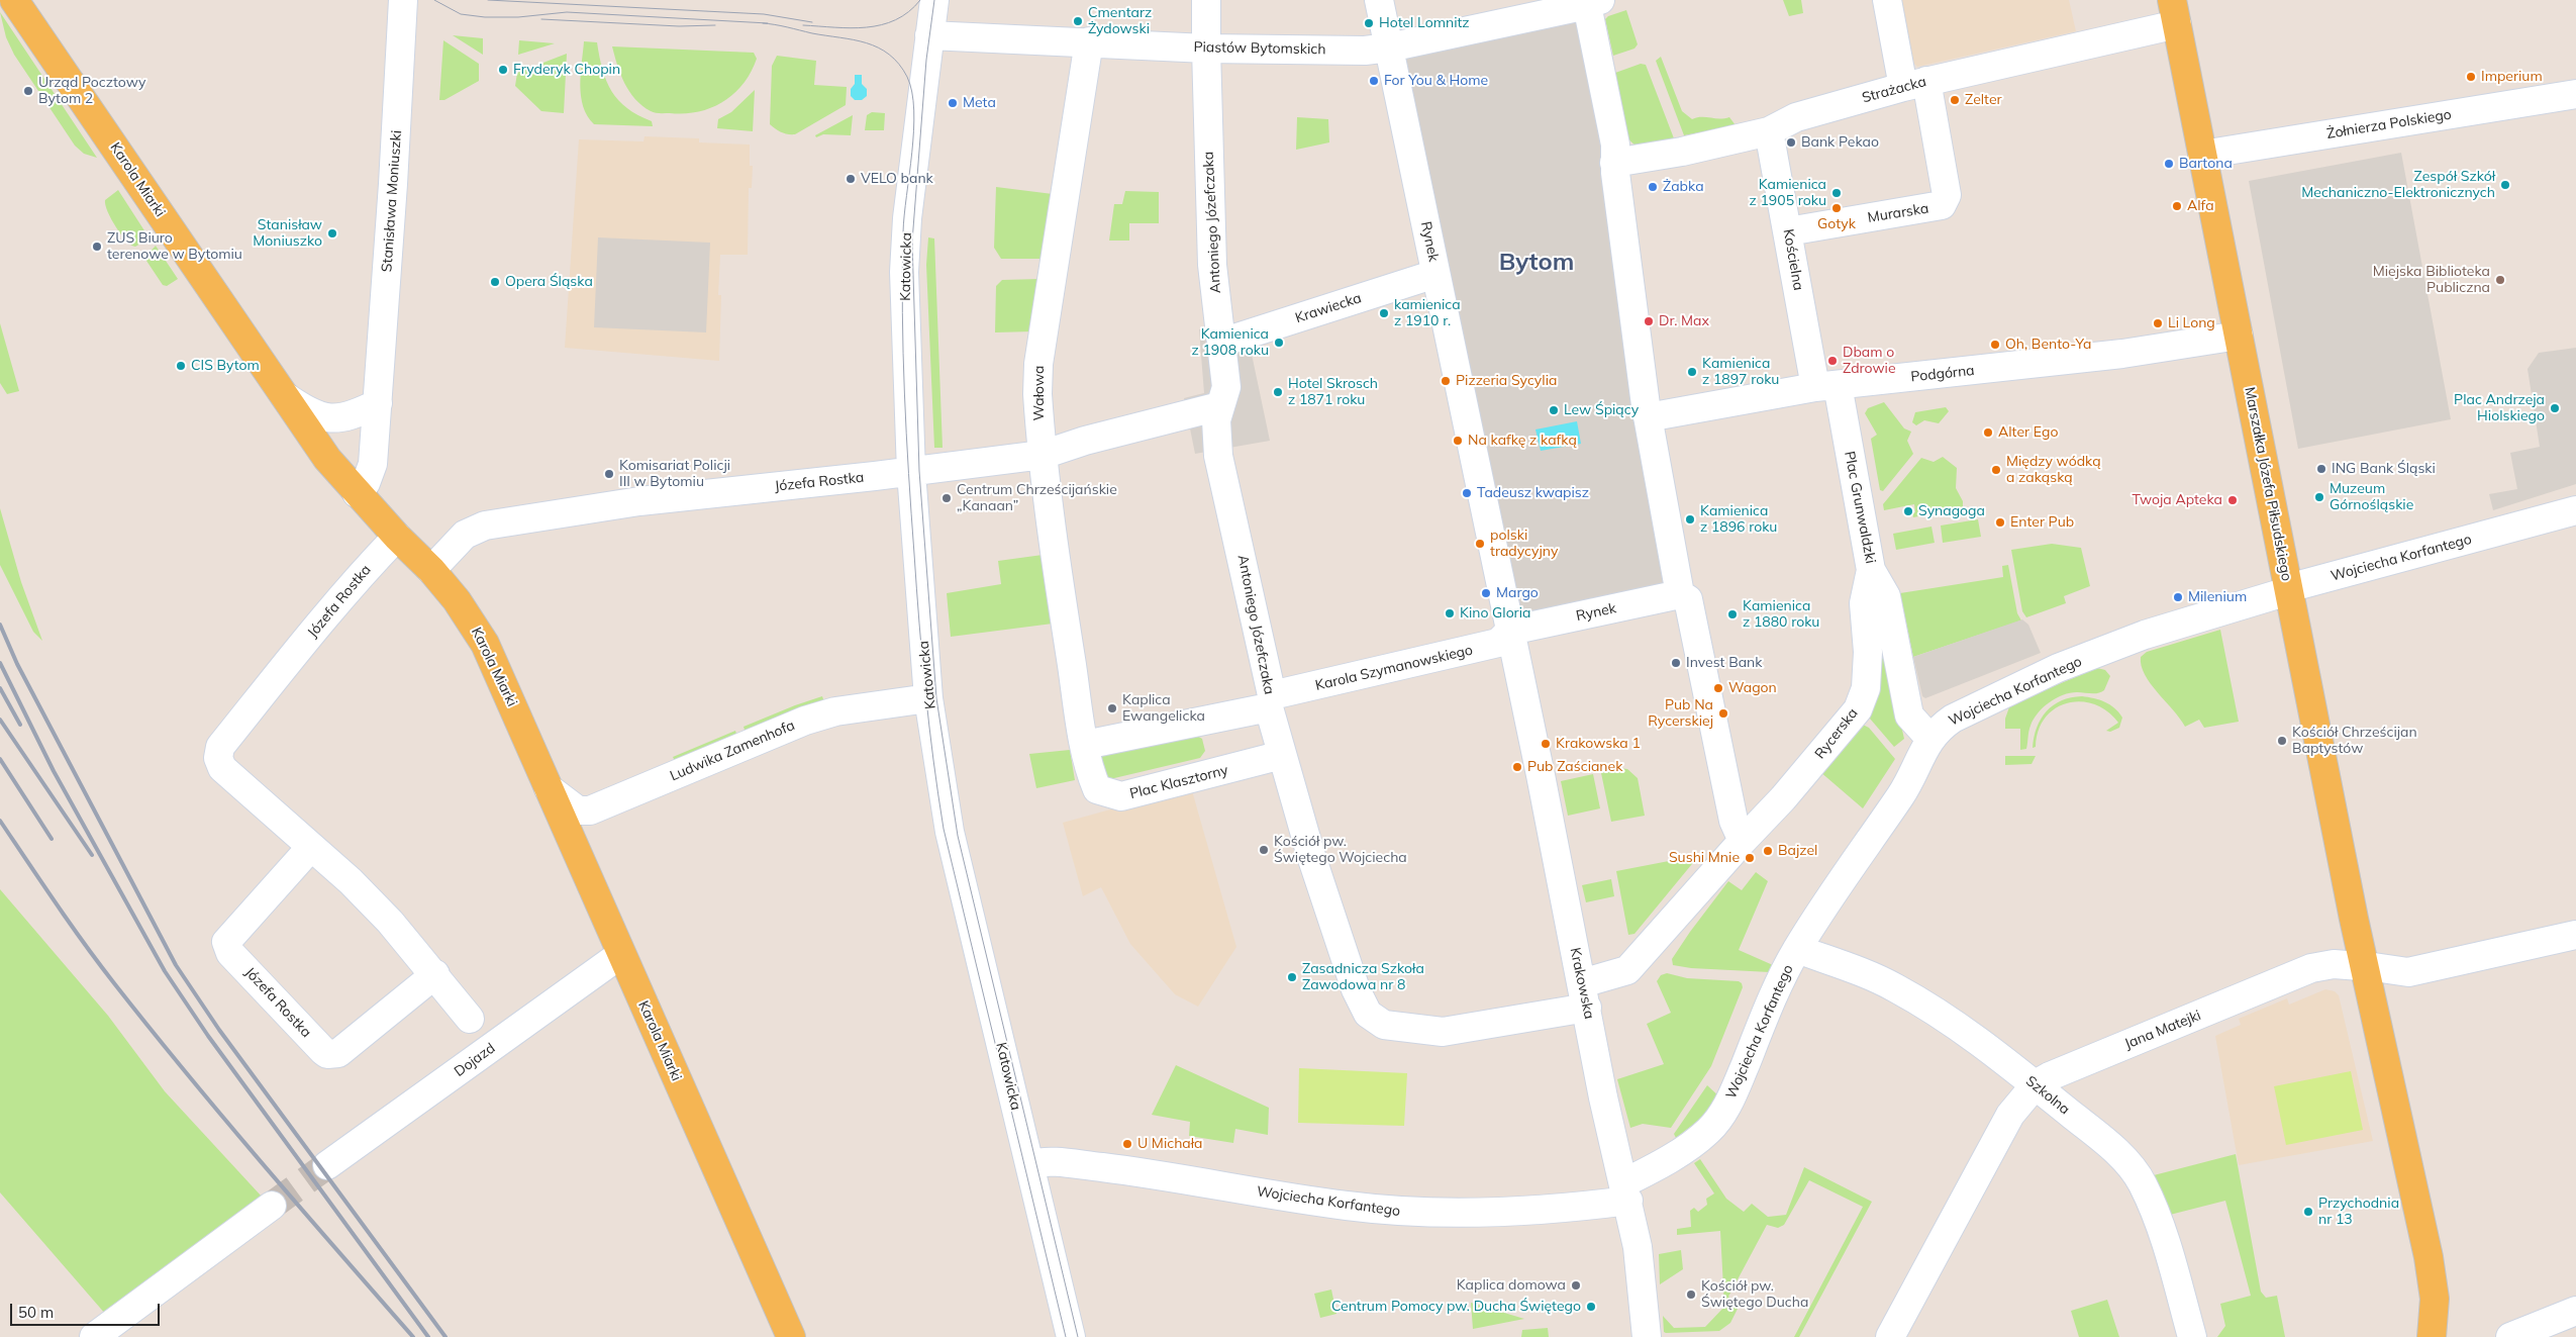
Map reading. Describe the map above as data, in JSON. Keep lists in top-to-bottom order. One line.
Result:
{"streets":{"main road":["Karola Miarki","Marszałka Józefa Piłsudskiego"],"street":["Piastów Bytomskich","Strażacka","Żołnierza Polskiego","Stanisława Moniuszki","Murarska","Antoniego Józefczaka","Rynek","Kościelna","Katowicka","Krawiecka","Podgórna","Wałowa","Józefa Rostka","Plac Grunwaldzki","Wojciecha Korfantego","Karola Szymanowskiego","Rycerska","Ludwika Zamenhofa","Plac Klasztorny","Krakowska","Jana Matejki","Dojazd","Szkolna"]},"crossings":[["Piastów Bytomskich","Antoniego Józefczaka"],["Piastów Bytomskich","Rynek"],["Piastów Bytomskich","Katowicka"],["Piastów Bytomskich","Wałowa"],["Strażacka","Murarska"],["Strażacka","Kościelna"],["Strażacka","Marszałka Józefa Piłsudskiego"],["Żołnierza Polskiego","Marszałka Józefa Piłsudskiego"],["Karola Miarki","Stanisława Moniuszki"],["Karola Miarki","Józefa Rostka"],["Karola Miarki","Ludwika Zamenhofa"],["Karola Miarki","Dojazd"],["Murarska","Kościelna"],["Antoniego Józefczaka","Krawiecka"],["Antoniego Józefczaka","Józefa Rostka"],["Antoniego Józefczaka","Karola Szymanowskiego"],["Antoniego Józefczaka","Rycerska"],["Antoniego Józefczaka","Plac Klasztorny"],["Antoniego Józefczaka","Krakowska"],["Rynek","Krawiecka"],["Rynek","Karola Szymanowskiego"],["Rynek","Krakowska"],["Kościelna","Podgórna"],["Kościelna","Plac Grunwaldzki"],["Katowicka","Józefa Rostka"],["Katowicka","Wojciecha Korfantego"],["Katowicka","Ludwika Zamenhofa"],["Podgórna","Marszałka Józefa Piłsudskiego"],["Podgórna","Plac Grunwaldzki"],["Wałowa","Józefa Rostka"],["Wałowa","Plac Klasztorny"],["Marszałka Józefa Piłsudskiego","Wojciecha Korfantego"],["Marszałka Józefa Piłsudskiego","Jana Matejki"],["Plac Grunwaldzki","Wojciecha Korfantego"],["Plac Grunwaldzki","Rycerska"],["Wojciecha Korfantego","Krakowska"],["Wojciecha Korfantego","Szkolna"],["Karola Szymanowskiego","Krakowska"],["Rycerska","Krakowska"],["Jana Matejki","Szkolna"]],"districts":["Bytom"],"places":["Cmentarz Żydowski","Hotel Lomnitz","Fryderyk Chopin","Imperium","For You & Home","Urząd Pocztowy Bytom 2","Zelter","Meta","Bank Pekao","Bartona","VELO bank","Zespół Szkół Mechaniczno-Elektronicznych","Żabka","Kamienica z 1905 roku","Alfa","Gotyk","Stanisław Moniuszko","ZUS Biuro terenowe w Bytomiu","Miejska Biblioteka Publiczna","Opera Śląska","kamienica z 1910 r.","Dr. Max","Li Long","Kamienica z 1908 roku","Oh, Bento-Ya","Dbam o Zdrowie","CIS Bytom","Kamienica z 1897 roku","Pizzeria Sycylia","Hotel Skrosch z 1871 roku","Plac Andrzeja Hiolskiego","Lew Śpiący","Alter Ego","Na kafkę z kafką","ING Bank Śląski","Między wódką a zakąską","Komisariat Policji III w Bytomiu","Tadeusz kwapisz","Muzeum Górnośląskie","Centrum Chrześcijańskie „Kanaan”","Twoja Apteka","Synagoga","Kamienica z 1896 roku","Enter Pub","polski tradycyjny","Margo","Milenium","Kino Gloria","Kamienica z 1880 roku","Invest Bank","Wagon","Kaplica Ewangelicka","Pub Na Rycerskiej","Kościół Chrześcijan Baptystów","Krakowska 1","Pub Zaścianek","Kościół pw. Świętego Wojciecha","Bajzel","Sushi Mnie","Zasadnicza Szkoła Zawodowa nr 8","U Michała","Przychodnia nr 13","Kaplica domowa","Kościół pw. Świętego Ducha","Centrum Pomocy pw. Ducha Świętego"],"scale_bar":"50 m"}
